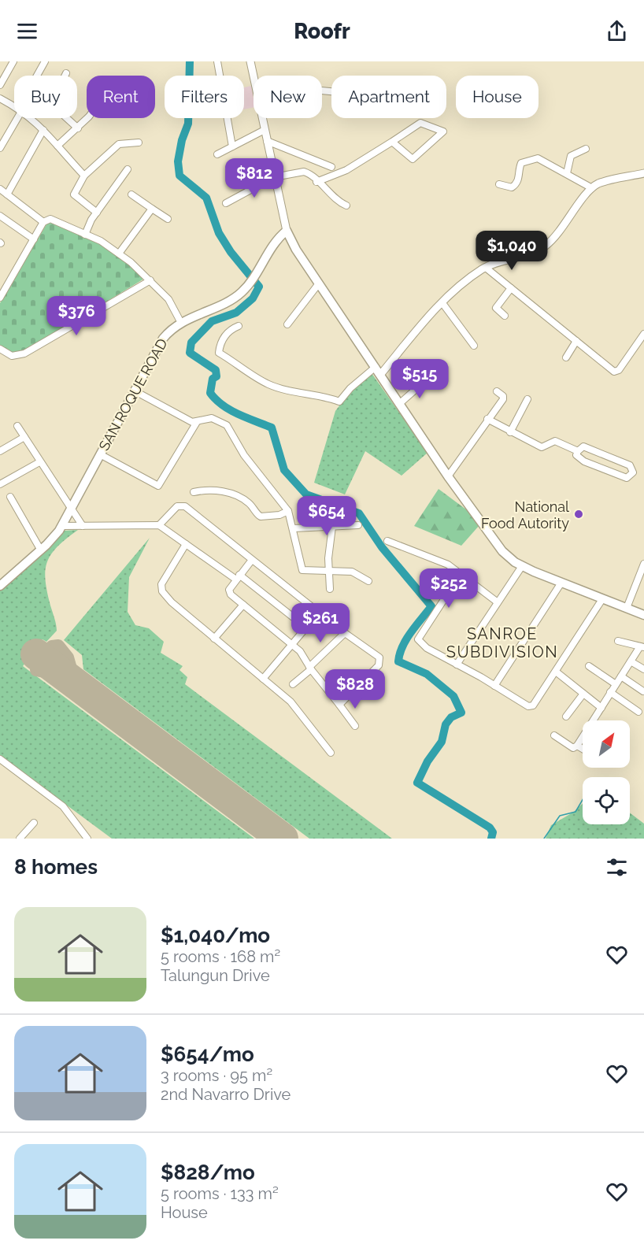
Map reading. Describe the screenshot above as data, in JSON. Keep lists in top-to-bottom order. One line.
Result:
{"streets":{"main road":["SAN ROQUE ROAD"]},"districts":["SANROE SUBDIVISION"],"places":["National Food Autority"],"north":"top right","page":{"header":"Roofr","chip":["Buy","Rent","Filters","New","Apartment","House"],"price":["$812","$1,040","$376","$515","$654","$252","$261","$828"],"heading":"8 homes","list":[{"name":"$1,040/mo","note":"5 rooms · 168 m² · Talungun Drive"},{"name":"$654/mo","note":"3 rooms · 95 m² · 2nd Navarro Drive"},{"name":"$828/mo","note":"5 rooms · 133 m² · House"}]}}
